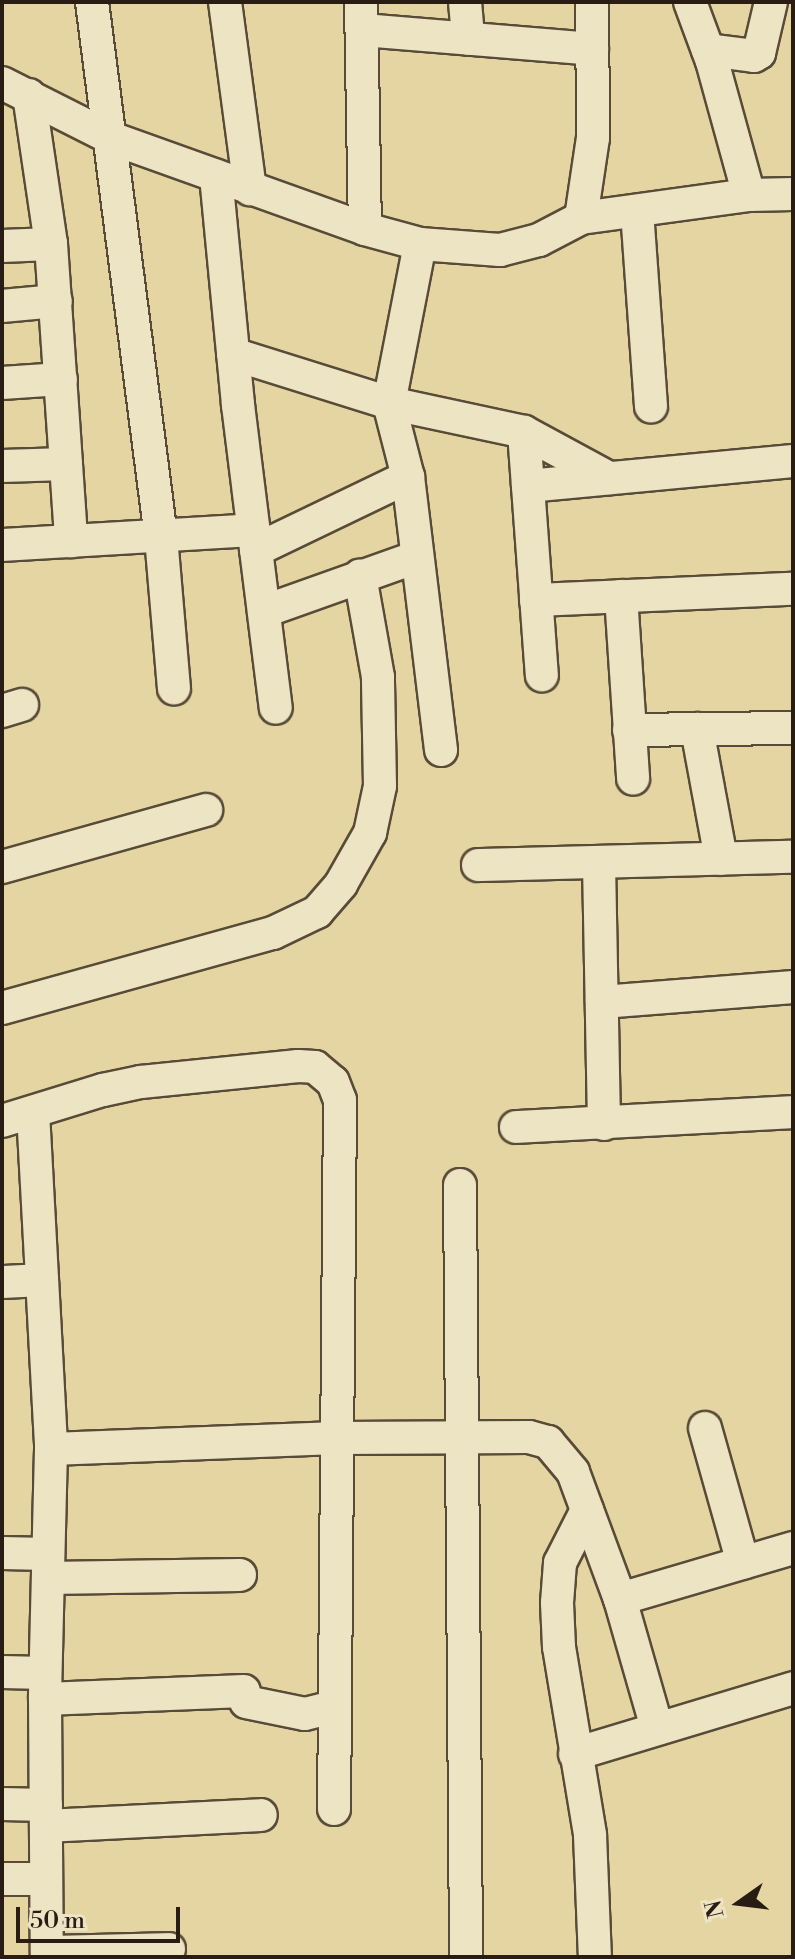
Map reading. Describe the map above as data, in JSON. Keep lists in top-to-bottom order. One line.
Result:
{"scale_bar":"50 m","north":"left"}
